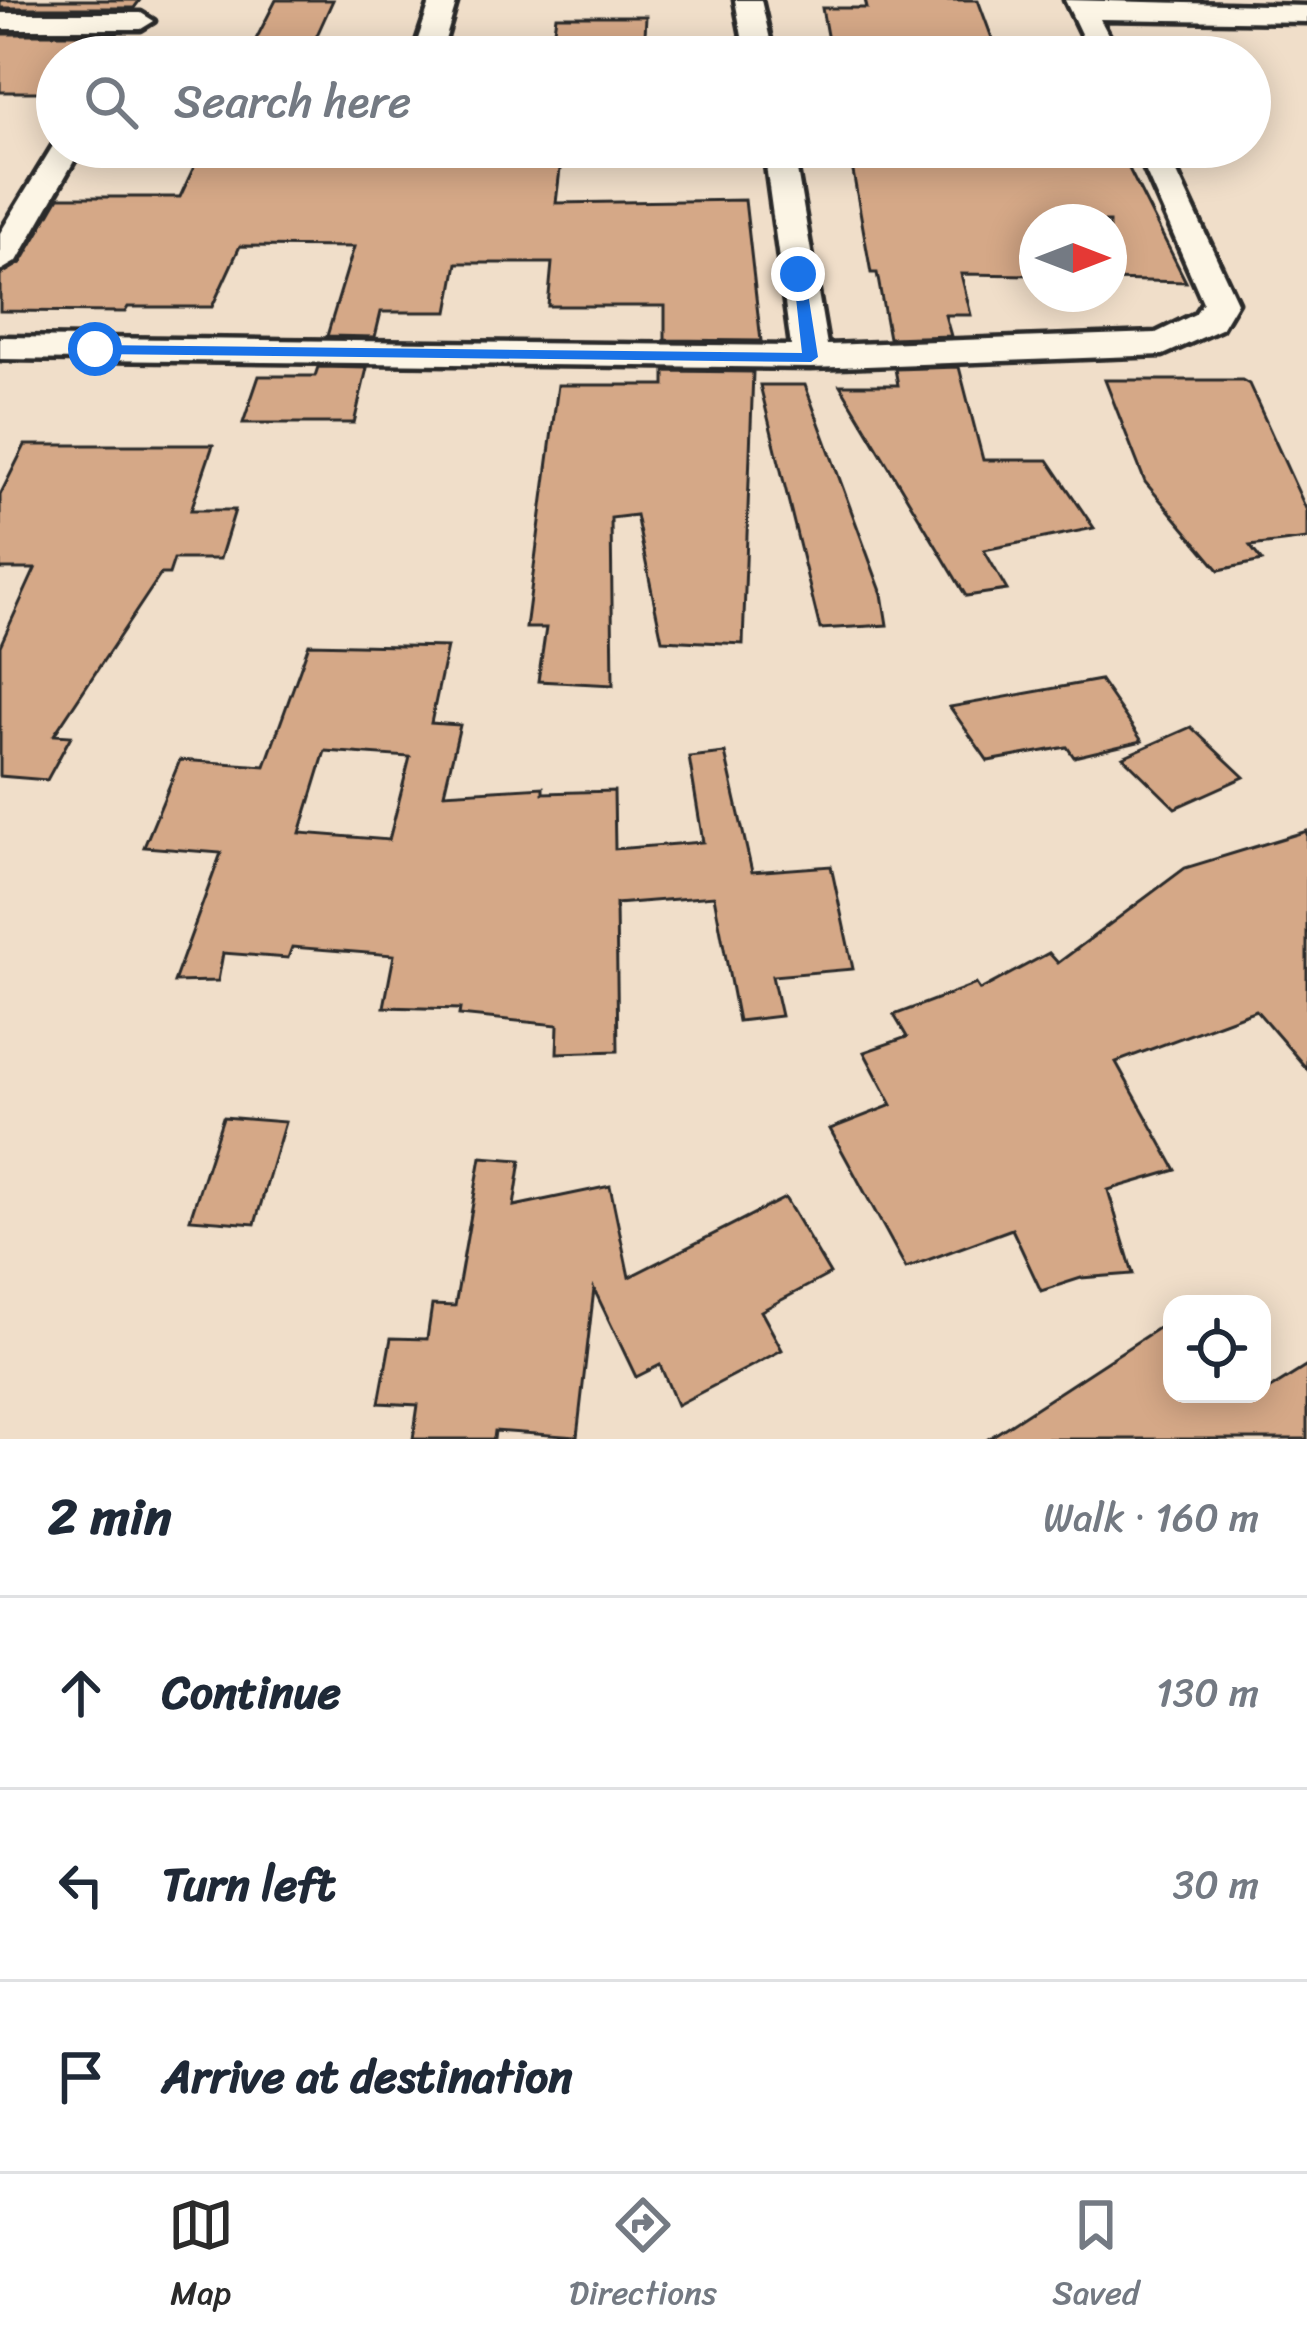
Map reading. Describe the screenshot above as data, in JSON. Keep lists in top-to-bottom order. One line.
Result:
{"north":"right","page":{"search":"Search here","heading":["2 min","Walk · 160 m"],"list":[["Continue","130 m"],["Turn left","30 m"],"Arrive at destination"],"nav":["Map","Directions","Saved"]}}
